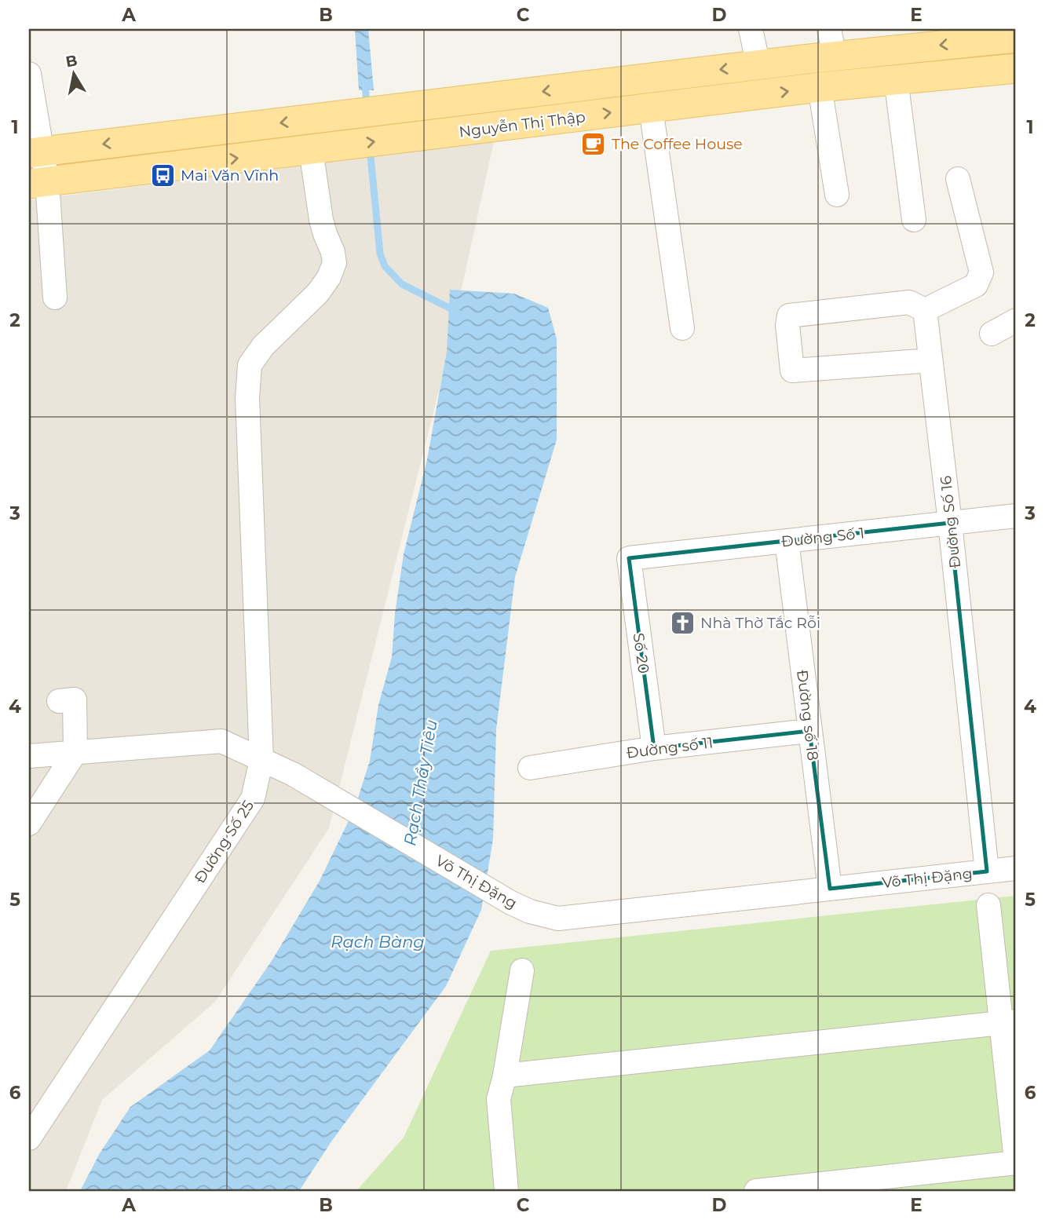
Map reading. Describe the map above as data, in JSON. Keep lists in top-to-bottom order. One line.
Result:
{"streets":{"main road":["Nguyễn Thị Thập"],"street":["Đường Số 16","Đường Số 1","Số 20","Đường số 18","Đường số 11","Đường Số 25","Võ Thị Đặng"]},"crossings":[["Nguyễn Thị Thập","Đường Số 25"],["Đường Số 16","Đường Số 1"],["Đường Số 16","Võ Thị Đặng"],["Đường Số 1","Số 20"],["Đường Số 1","Đường số 18"],["Số 20","Đường số 11"],["Đường số 18","Đường số 11"],["Đường số 18","Võ Thị Đặng"],["Đường Số 25","Võ Thị Đặng"]],"water":["Rạch Thầy Tiêu","Rạch Bàng"],"places":{"cafe":["The Coffee House"],"bus stop":["Mai Văn Vĩnh"],"church":["Nhà Thờ Tắc Rỗi"]},"north":"top","grid":{"columns":["A","B","C","D","E"],"rows":["1","2","3","4","5","6"]}}
